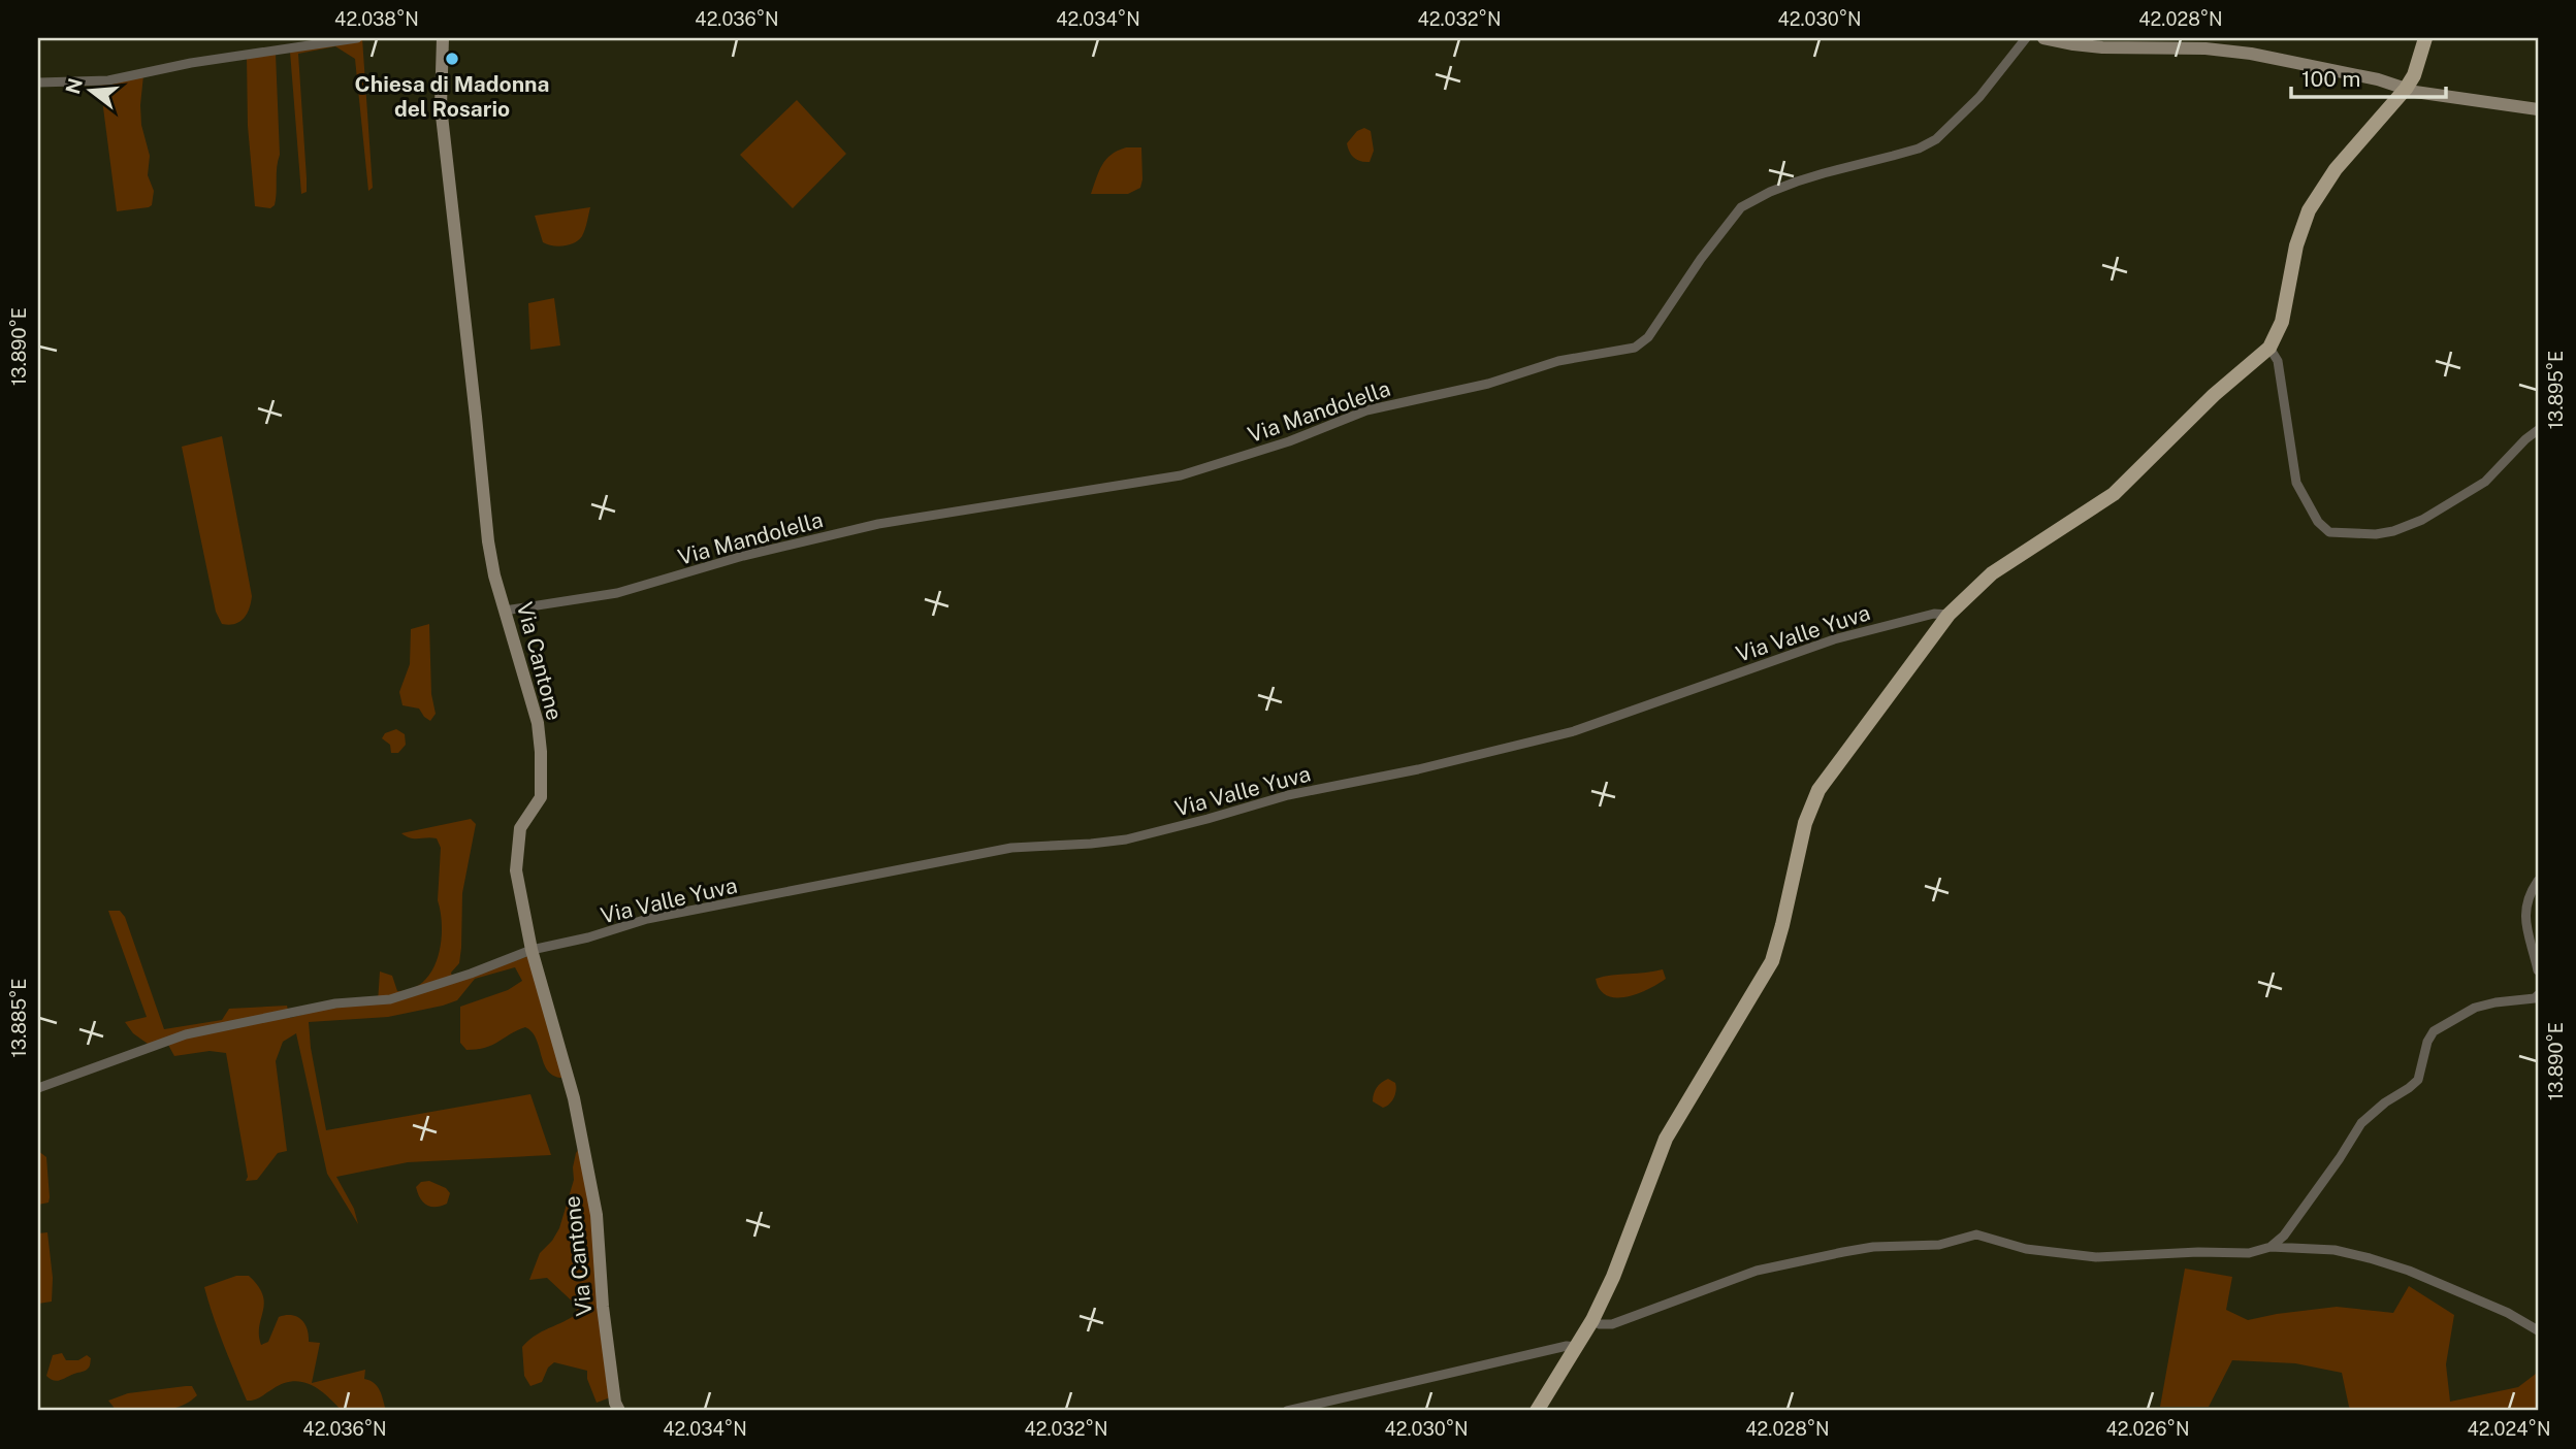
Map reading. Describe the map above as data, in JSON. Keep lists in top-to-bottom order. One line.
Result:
{"streets":{"main road":["Via Cantone"],"street":["Via Mandolella","Via Valle Yuva"]},"crossings":[["Via Mandolella","Via Cantone"],["Via Valle Yuva","Via Cantone"]],"places":["Chiesa di Madonna del Rosario"],"scale_bar":"100 m","north":"left","coordinates":["42.038°N","42.036°N","42.034°N","42.032°N","42.030°N","42.028°N","13.890°E","13.895°E","13.885°E","42.026°N","42.024°N"]}
